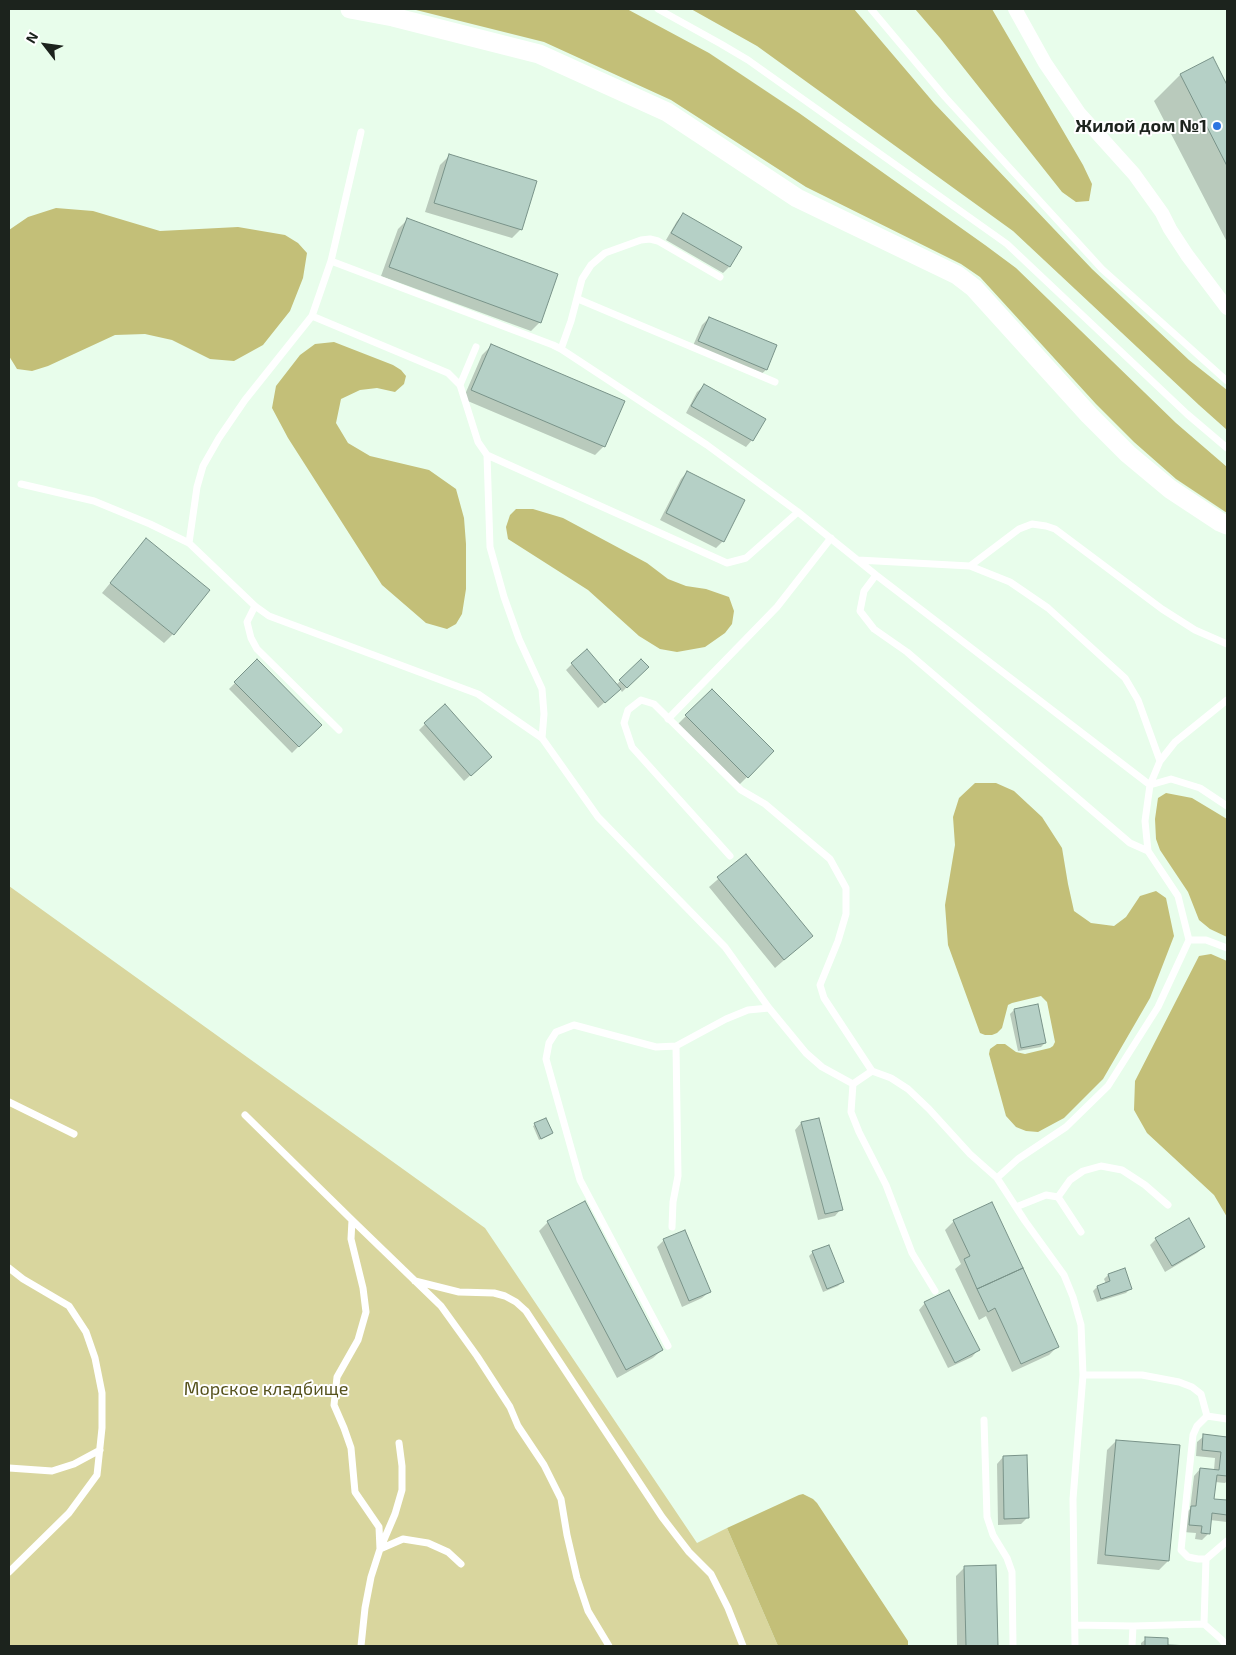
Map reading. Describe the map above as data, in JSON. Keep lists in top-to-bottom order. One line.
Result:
{"parks":["Морское кладбище"],"places":["Жилой дом №1"],"north":"top left"}
